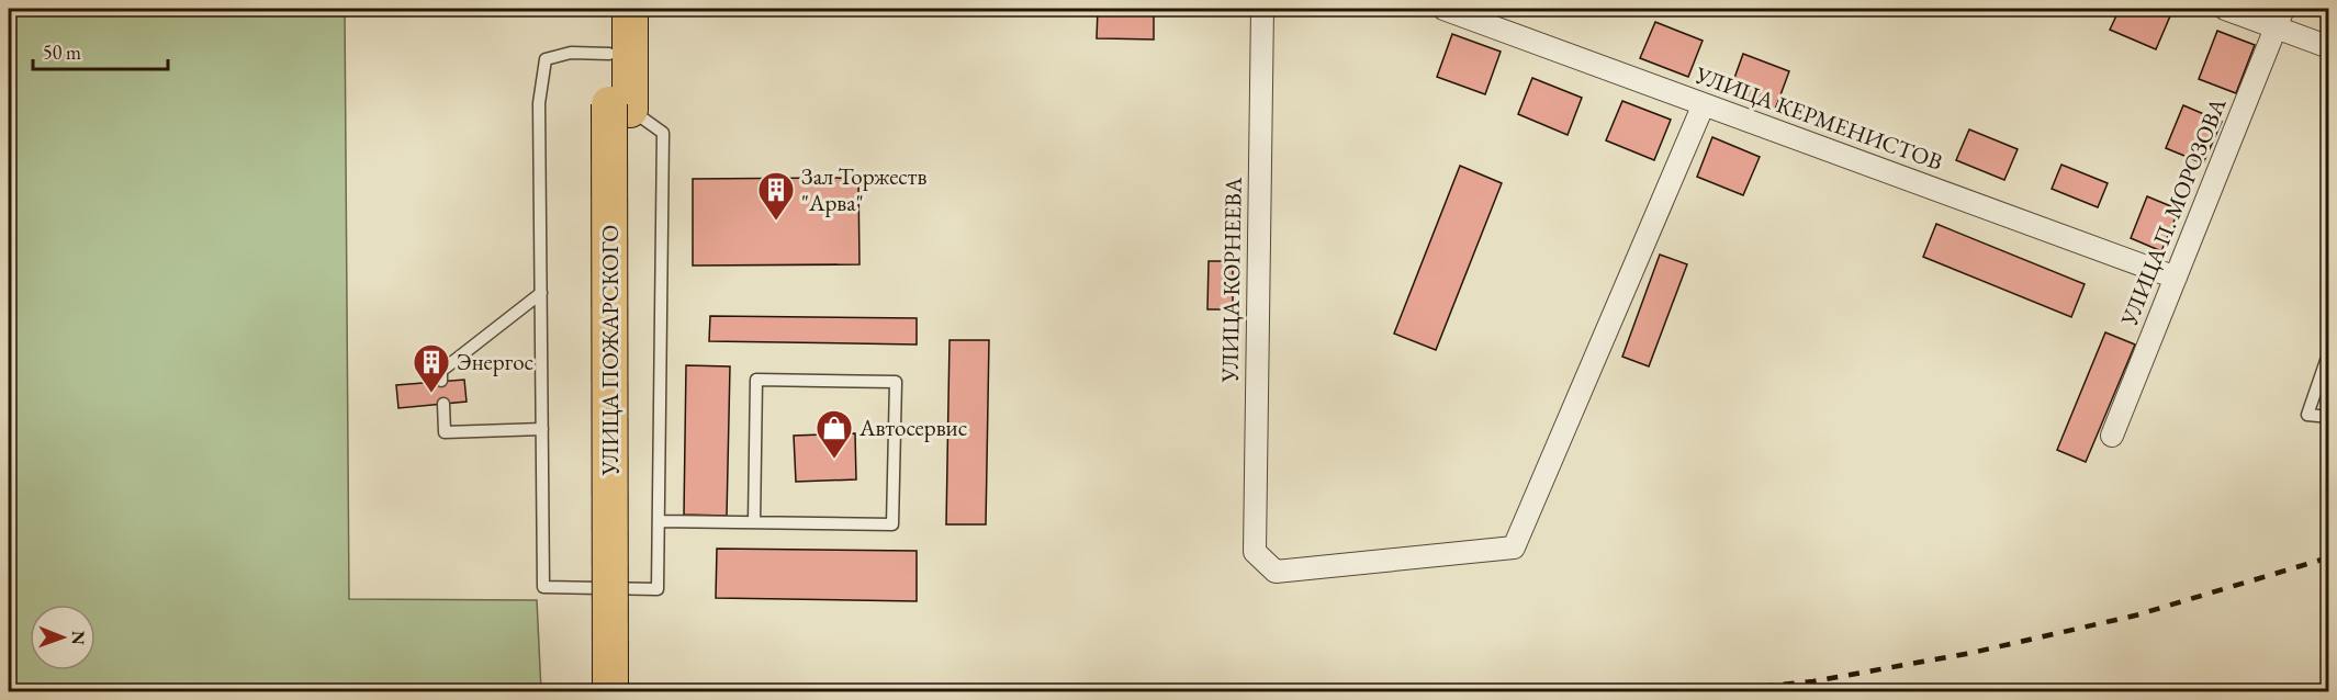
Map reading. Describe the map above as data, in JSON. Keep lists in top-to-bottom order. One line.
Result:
{"streets":{"main road":["УЛИЦА ПОЖАРСКОГО"],"street":["УЛИЦА КЕРМЕНИСТОВ","УЛИЦА П. МОРОЗОВА","УЛИЦА КОРНЕЕВА"]},"crossings":[["УЛИЦА КЕРМЕНИСТОВ","УЛИЦА П. МОРОЗОВА"],["УЛИЦА КЕРМЕНИСТОВ","УЛИЦА КОРНЕЕВА"]],"places":{"building":["Зал Торжеств \"Арва\"","Энергос"],"shop":["Автосервис"]},"scale_bar":"50 m","north":"right"}
